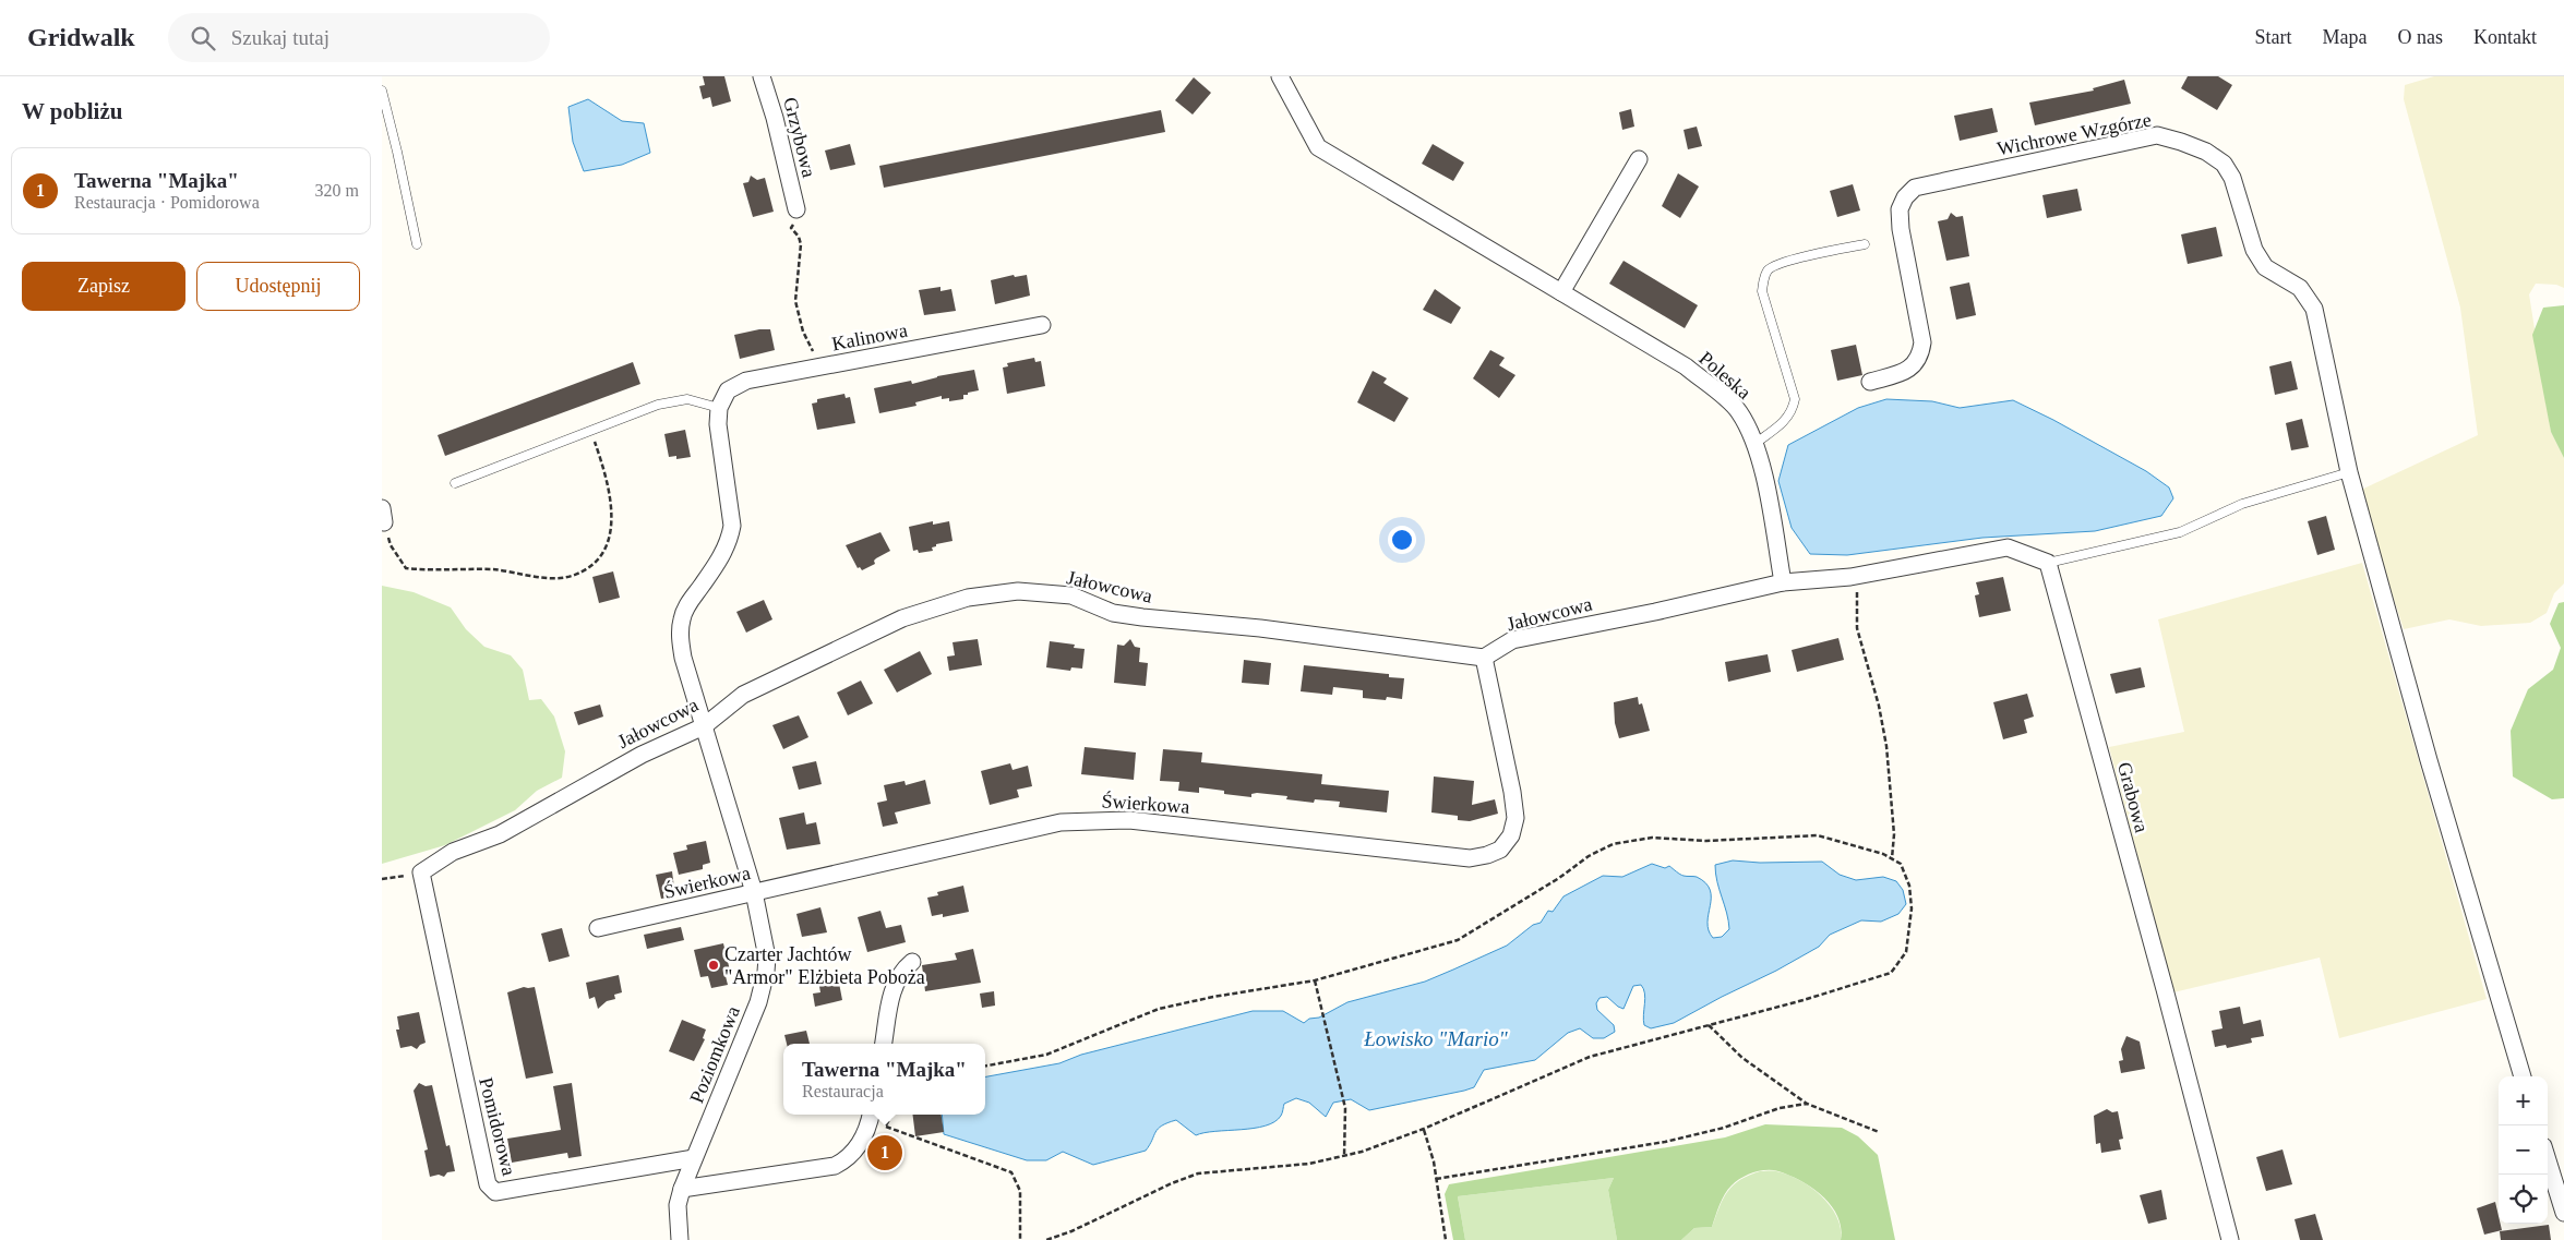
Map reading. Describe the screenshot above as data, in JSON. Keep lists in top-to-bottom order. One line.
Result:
{"streets":{"street":["Wichrowe Wzgórze","Grzybowa","Kalinowa","Poleska","Jałowcowa","Grabowa","Świerkowa","Poziomkowa","Pomidorowa"]},"crossings":[["Poleska","Jałowcowa"],["Jałowcowa","Świerkowa"],["Jałowcowa","Poziomkowa"],["Jałowcowa","Pomidorowa"],["Świerkowa","Poziomkowa"],["Poziomkowa","Pomidorowa"]],"water":["Łowisko \"Mario\""],"places":["Czarter Jachtów \"Armor\" Elżbieta Poboża"],"page":{"header":"Gridwalk","search":"Szukaj tutaj","nav":["Start","Mapa","O nas","Kontakt"],"heading":"W pobliżu","list":[{"mark":"1","name":"Tawerna \"Majka\"","note":"Restauracja · Pomidorowa","value":"320 m"}],"buttons":["Zapisz","Udostępnij"],"popup":["Tawerna \"Majka\"","Restauracja"],"map_buttons":["+","−"],"pins":"1"}}
